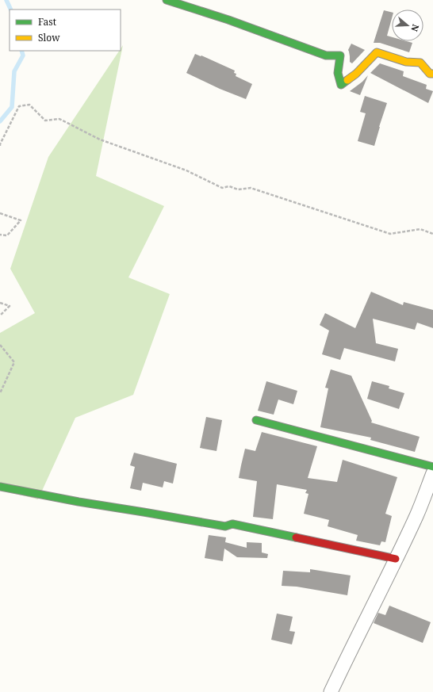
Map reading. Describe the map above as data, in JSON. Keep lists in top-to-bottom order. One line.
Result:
{"legend":["Fast","Slow"],"north":"right"}
